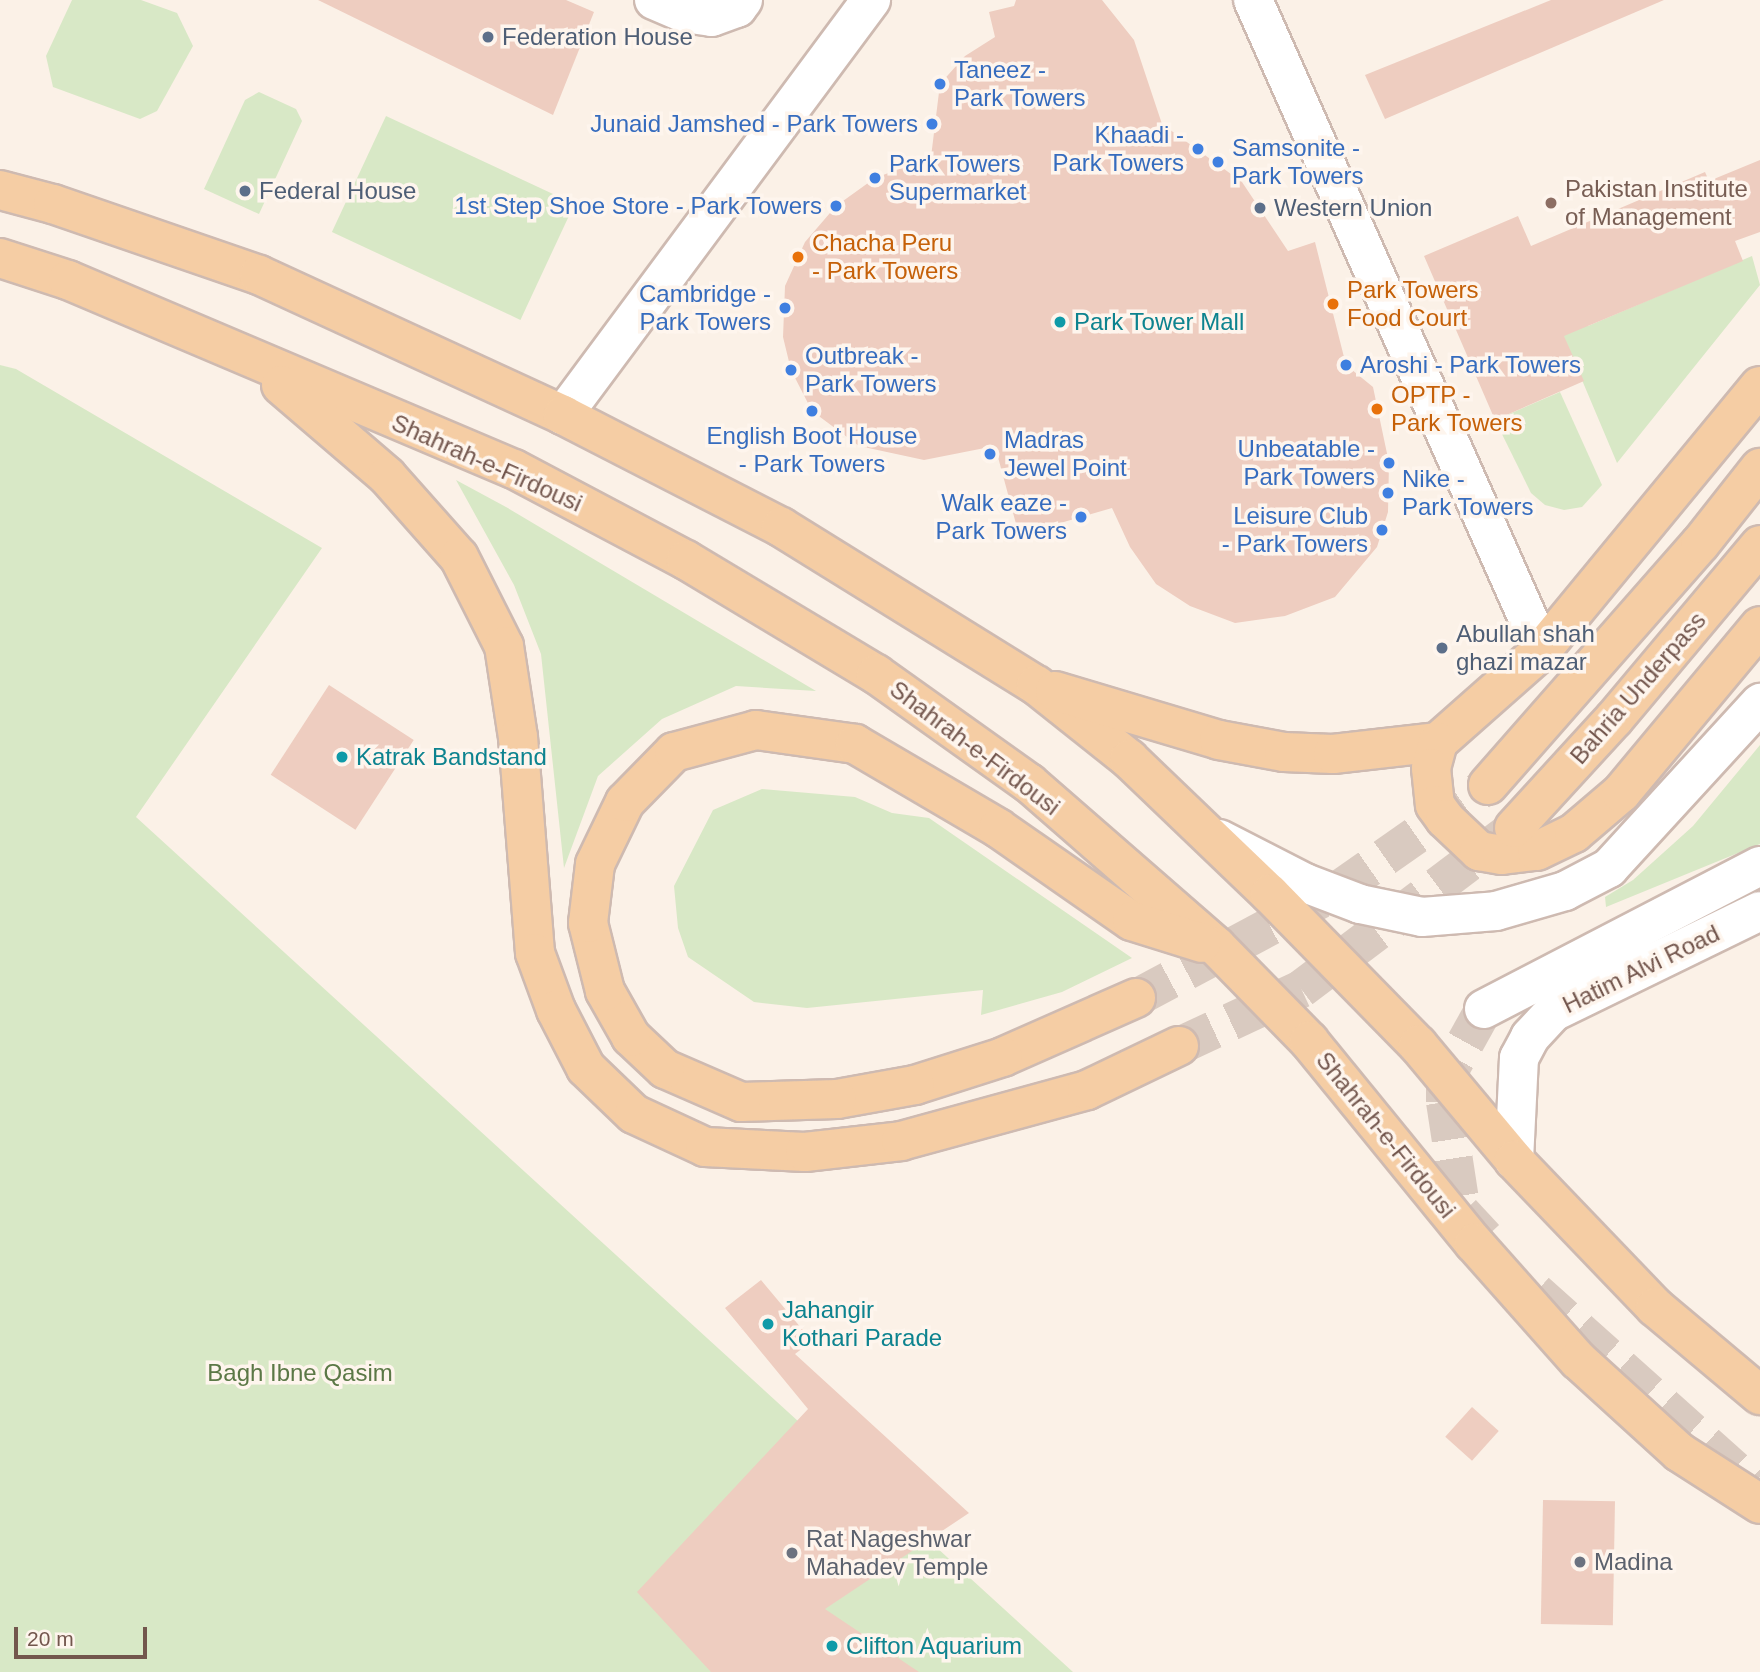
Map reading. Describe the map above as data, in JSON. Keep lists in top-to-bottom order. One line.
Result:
{"streets":{"main road":["Shahrah-e-Firdousi","Bahria Underpass"],"street":["Hatim Alvi Road"]},"parks":["Bagh Ibne Qasim"],"places":["Federation House","Taneez - Park Towers","Junaid Jamshed - Park Towers","Khaadi - Park Towers","Samsonite - Park Towers","Park Towers Supermarket","Federal House","Pakistan Institute of Management","1st Step Shoe Store - Park Towers","Western Union","Chacha Peru - Park Towers","Park Towers Food Court","Cambridge - Park Towers","Park Tower Mall","Aroshi - Park Towers","Outbreak - Park Towers","OPTP - Park Towers","English Boot House - Park Towers","Madras Jewel Point","Unbeatable - Park Towers","Nike - Park Towers","Walk eaze - Park Towers","Leisure Club - Park Towers","Abullah shah ghazi mazar","Katrak Bandstand","Jahangir Kothari Parade","Rat Nageshwar Mahadev Temple","Madina","Clifton Aquarium"],"scale_bar":"20 m"}
